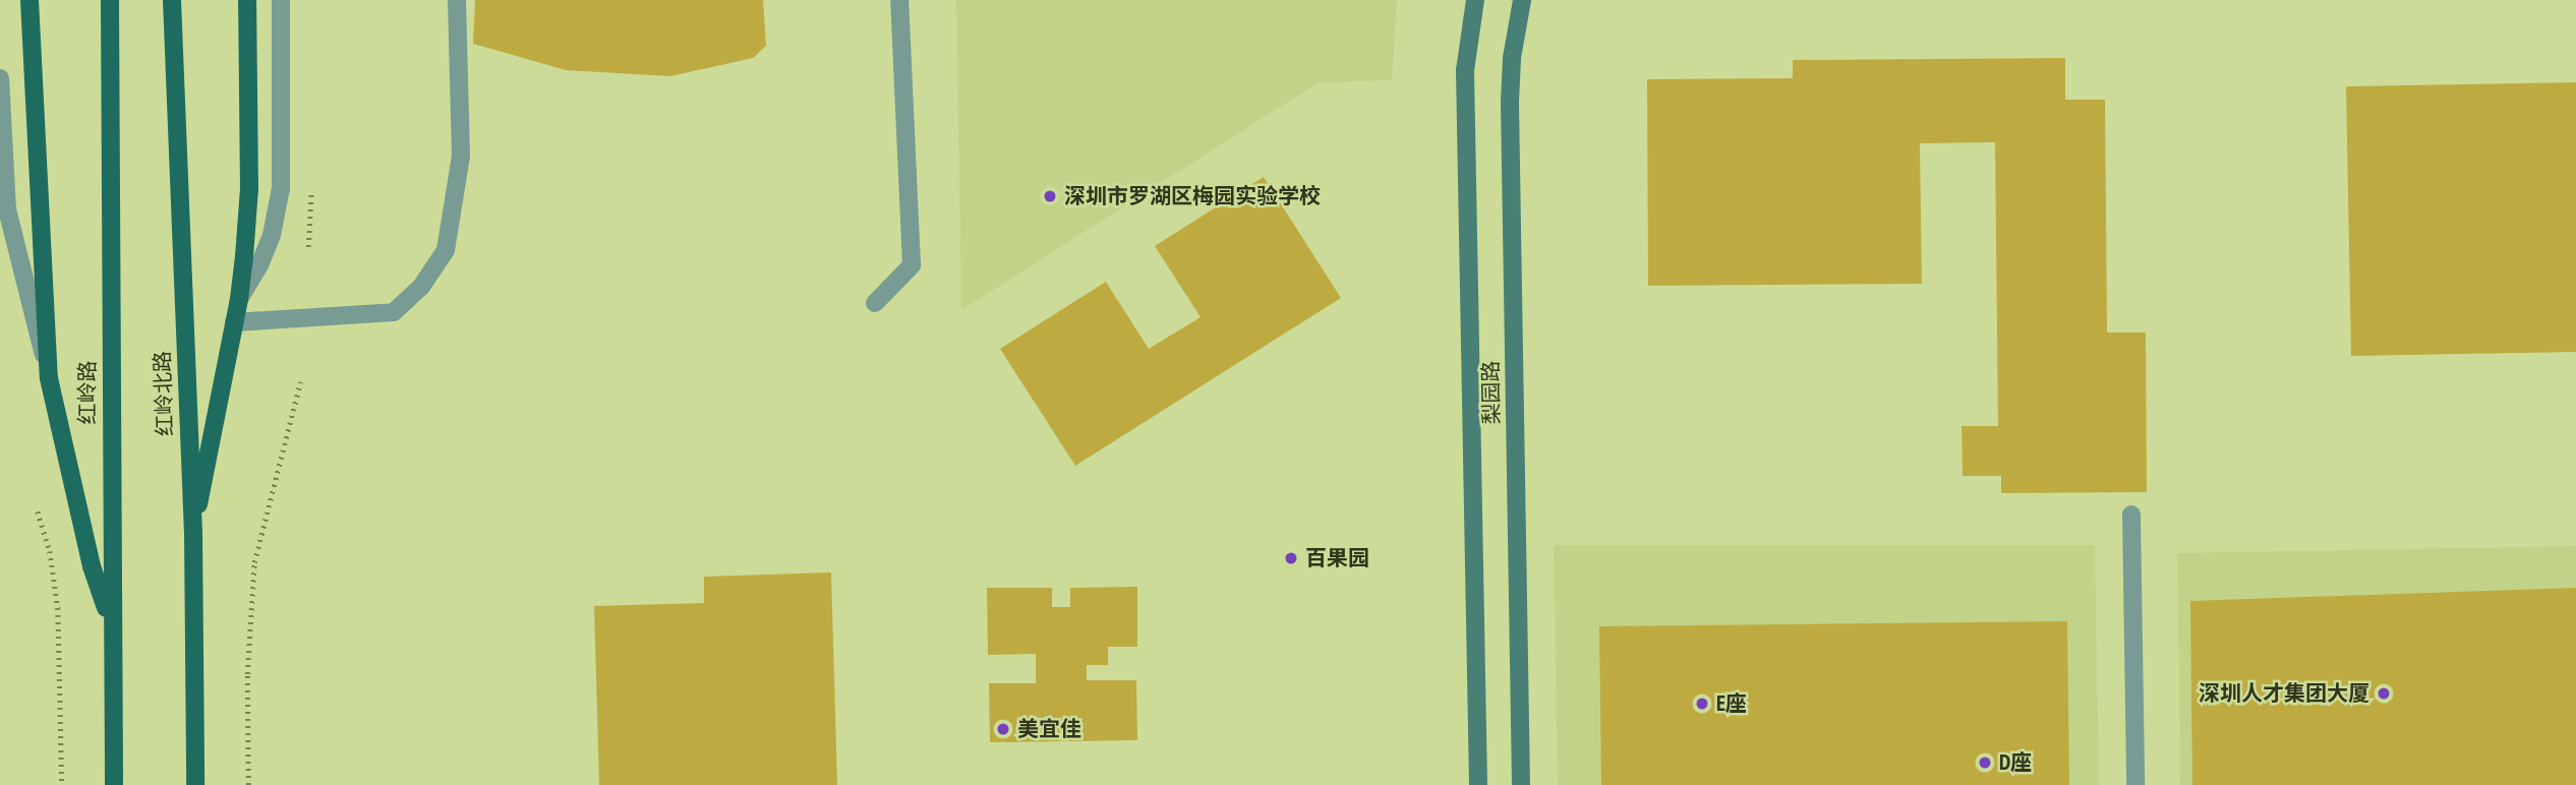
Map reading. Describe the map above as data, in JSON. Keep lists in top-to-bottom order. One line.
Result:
{"streets":{"main road":["红岭路","红岭北路"],"street":["梨园路"]},"places":["深圳市罗湖区梅园实验学校","百果园","深圳人才集团大厦","E座","美宜佳","D座"]}
